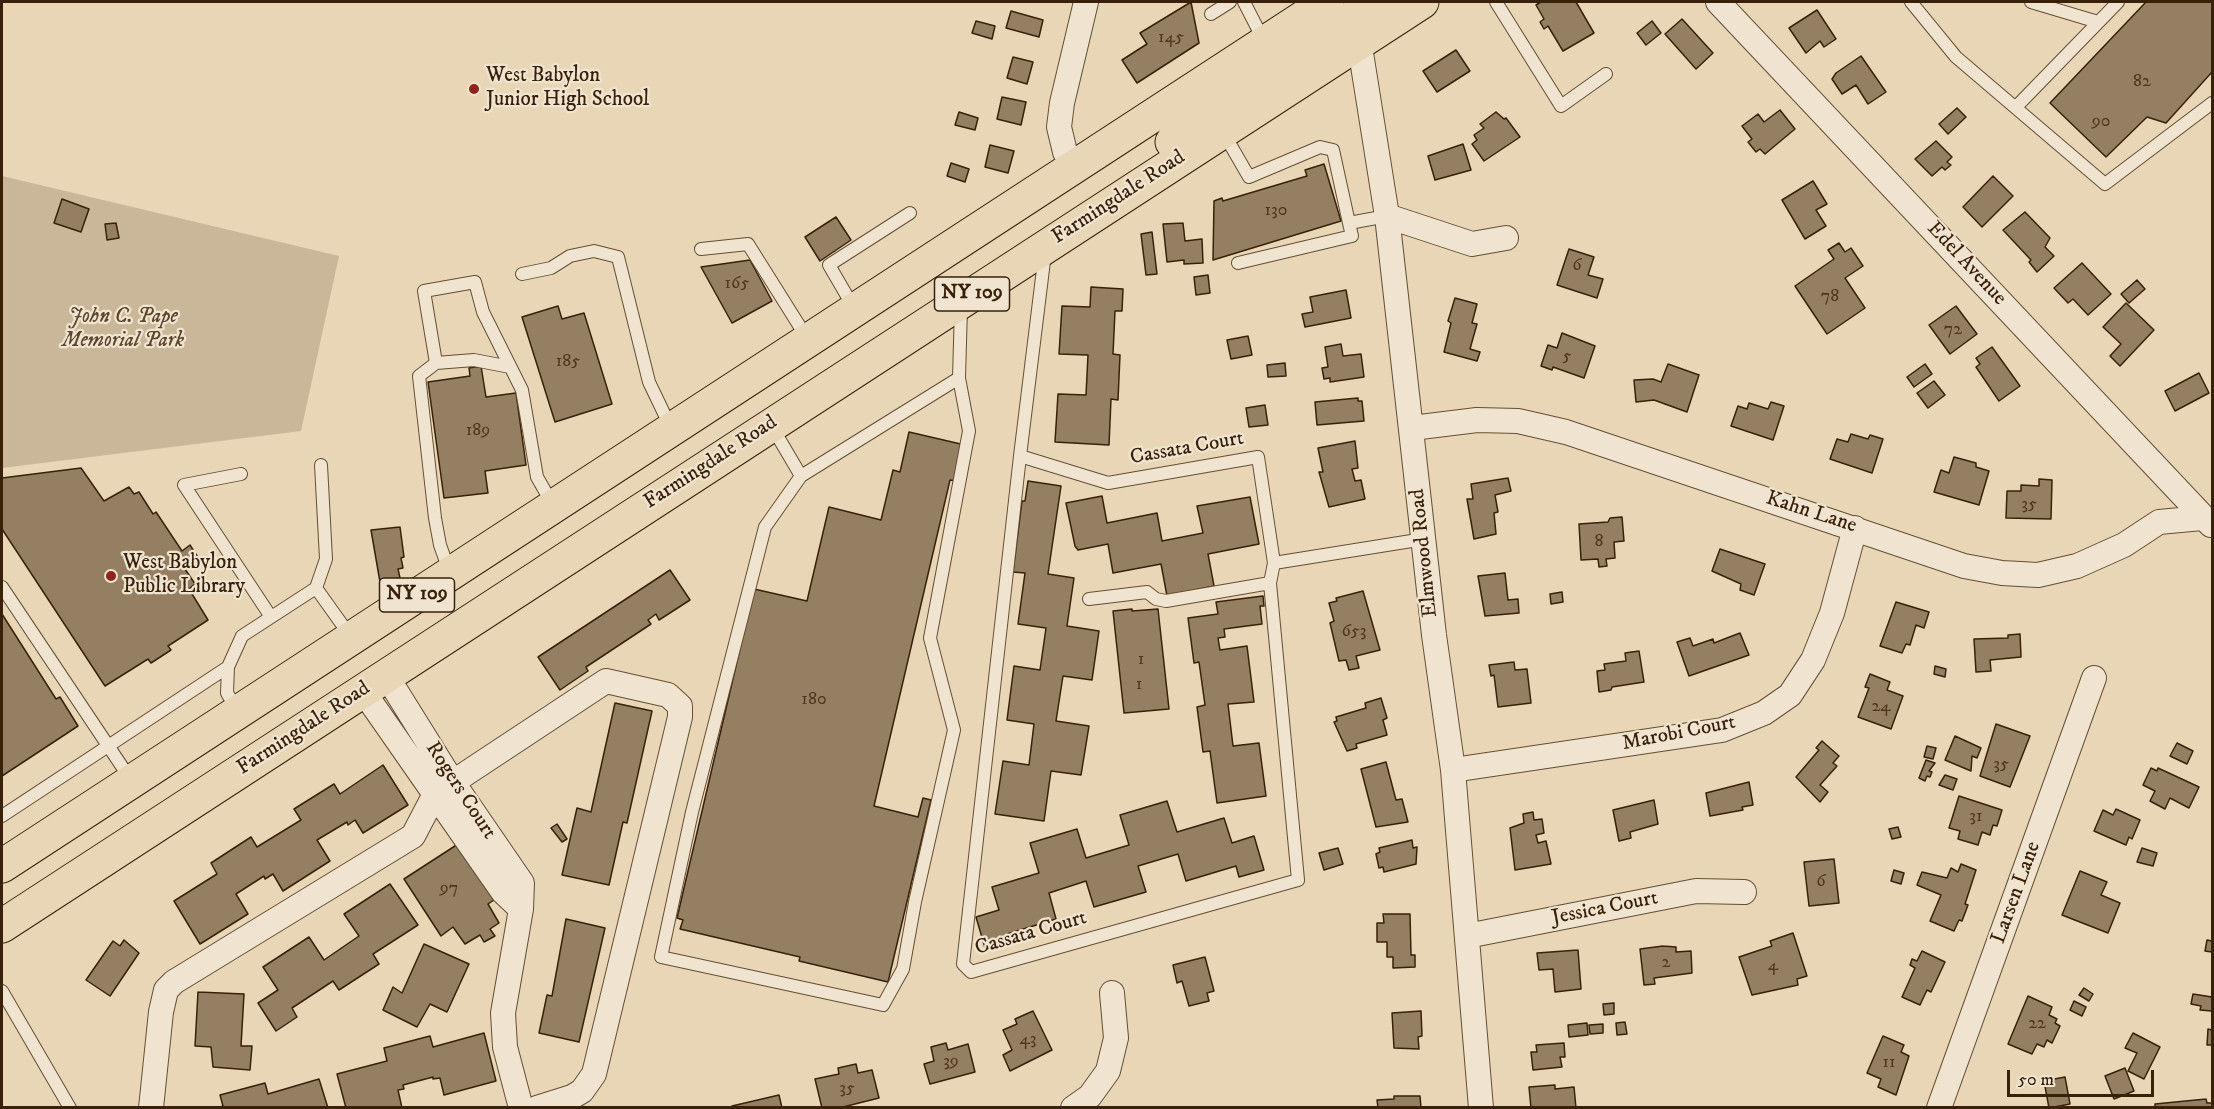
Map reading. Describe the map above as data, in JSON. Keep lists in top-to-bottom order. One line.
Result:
{"streets":{"main road":["Farmingdale Road","NY 109"],"street":["Edel Avenue","Kahn Lane","Elmwood Road","Marobi Court","Rogers Court","Larsen Lane","Jessica Court"],"lane":["Cassata Court"]},"crossings":[["Farmingdale Road","Cassata Court"],["Farmingdale Road","Elmwood Road"],["Farmingdale Road","Rogers Court"],["Edel Avenue","Kahn Lane"],["Kahn Lane","Elmwood Road"],["Kahn Lane","Marobi Court"],["Elmwood Road","Marobi Court"],["Elmwood Road","Jessica Court"]],"parks":["John C. Pape Memorial Park"],"places":["West Babylon Junior High School","West Babylon Public Library"],"house_numbers":["145","82","90","130","6","165","78","72","5","185","189","35","8","653","1","1","180","24","35","31","6","97","2","4","22","43","39","11","35"],"scale_bar":"50 m"}
